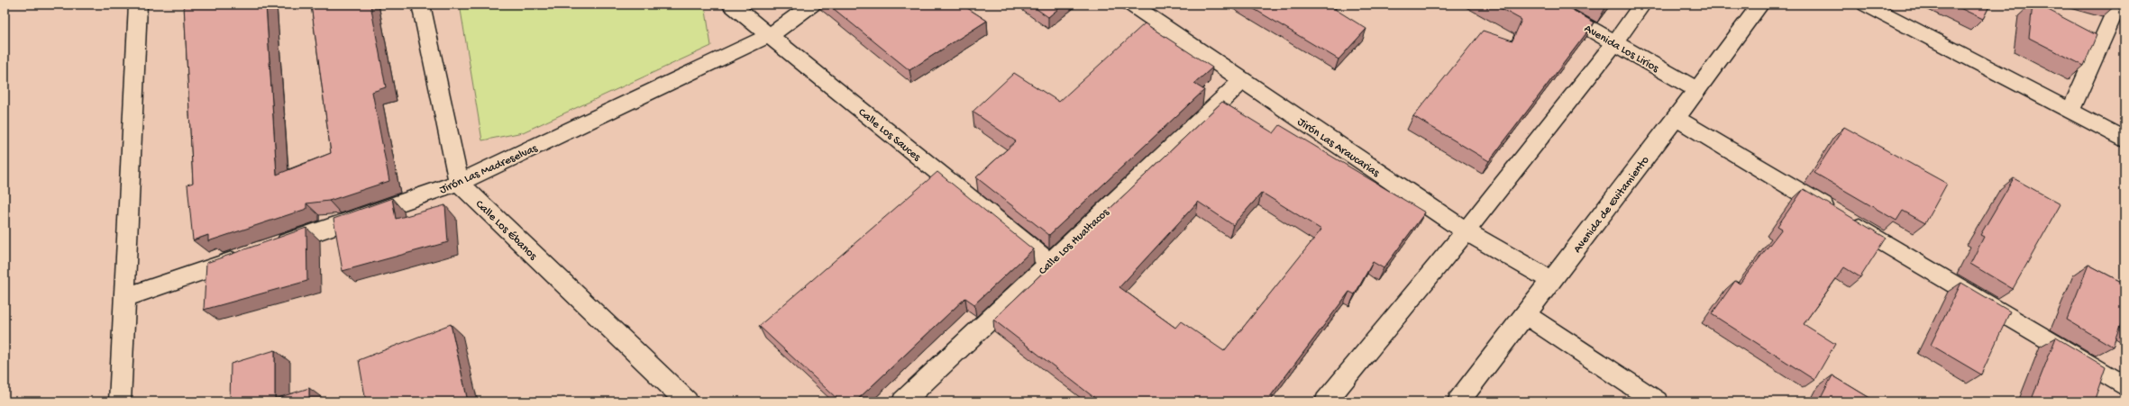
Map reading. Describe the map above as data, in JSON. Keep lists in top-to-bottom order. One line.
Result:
{"streets":{"street":["Avenida Los Lirios","Calle Los Sauces","Jirón Las Araucarias","Jirón Las Madreselvas","Avenida de Evitamiento","Calle Los Ébanos","Calle Los Hualtacos"]},"crossings":[["Avenida Los Lirios","Avenida de Evitamiento"],["Calle Los Sauces","Jirón Las Madreselvas"],["Calle Los Sauces","Calle Los Hualtacos"],["Jirón Las Araucarias","Avenida de Evitamiento"],["Jirón Las Araucarias","Calle Los Hualtacos"],["Jirón Las Madreselvas","Calle Los Ébanos"]]}
